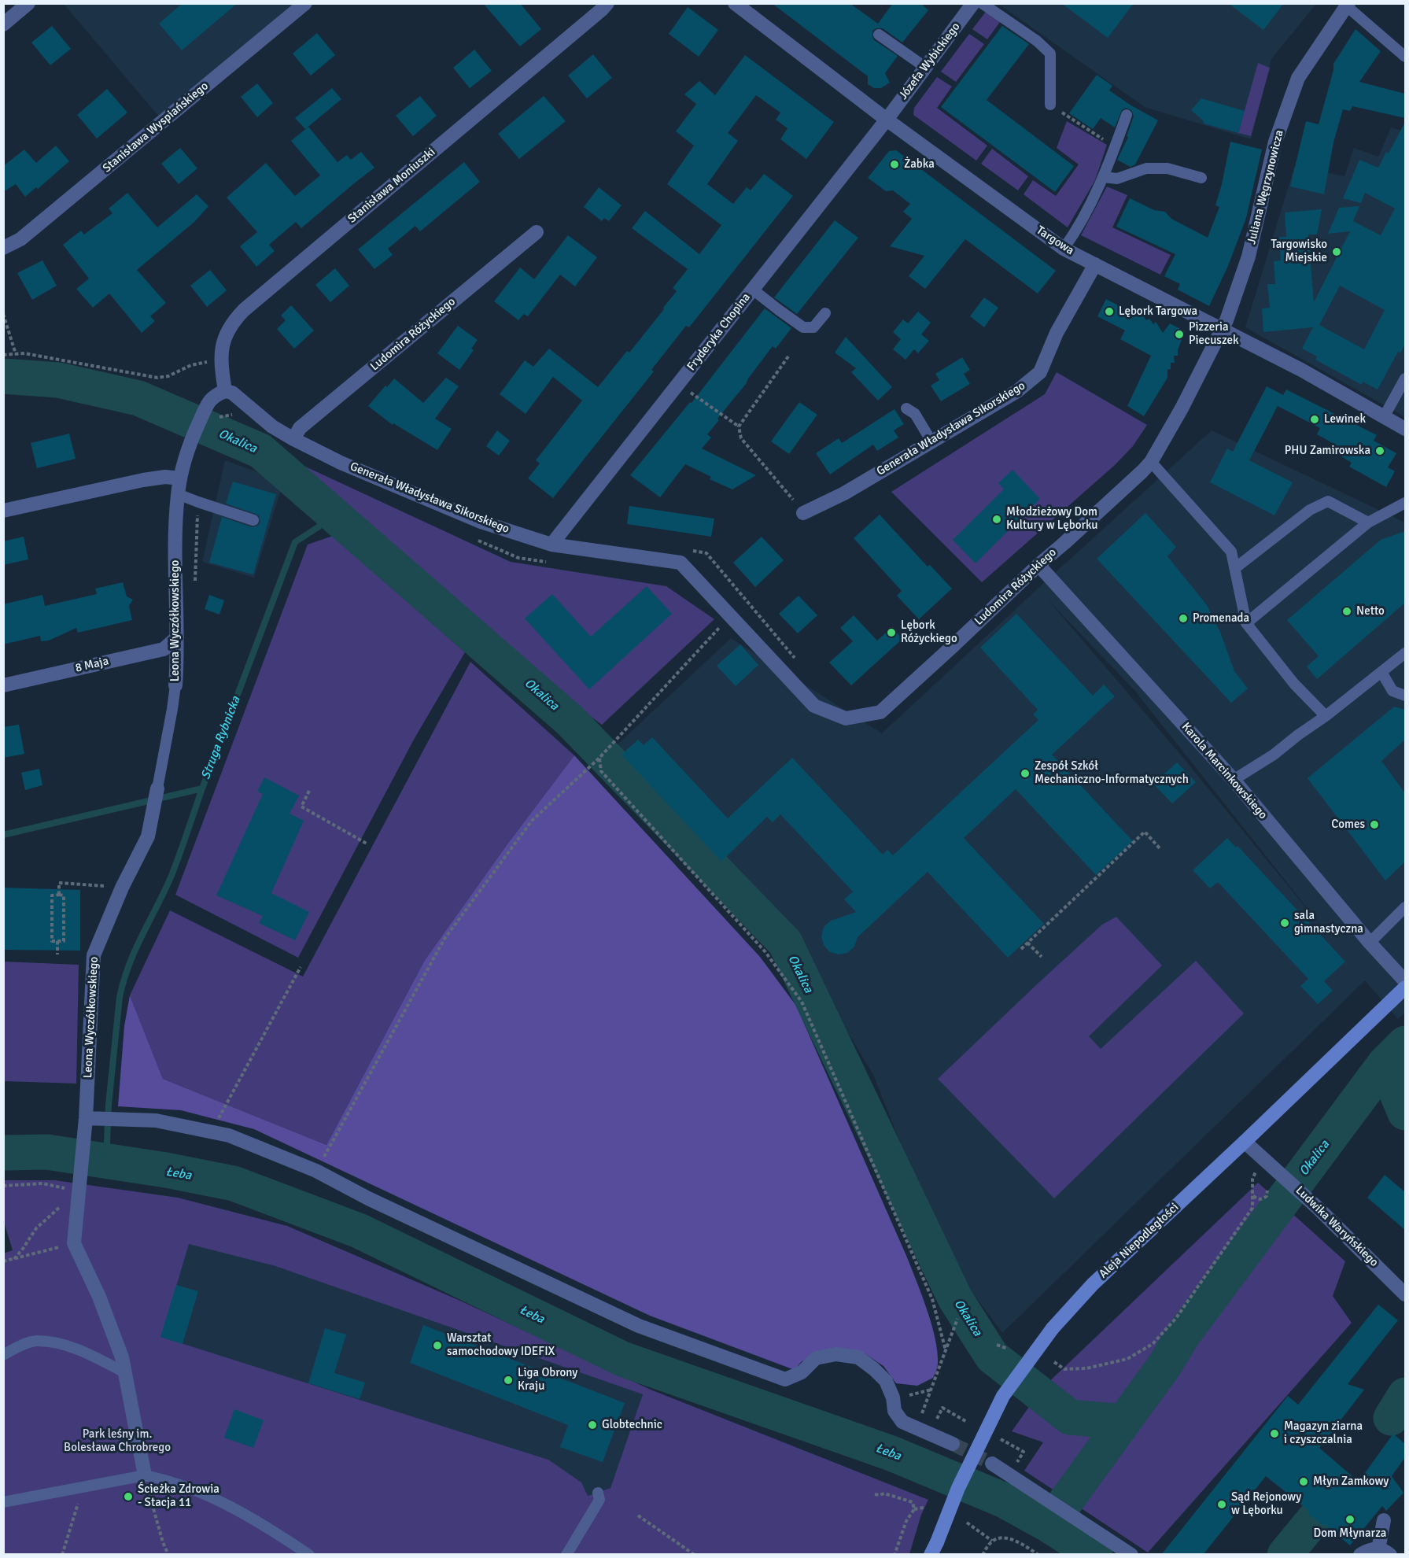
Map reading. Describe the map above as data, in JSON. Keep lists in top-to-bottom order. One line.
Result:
{"streets":{"main road":["Aleja Niepodległości"],"street":["Józefa Wybickiego","Stanisława Wyspiańskiego","Stanisława Moniuszki","Juliana Węgrzynowicza","Targowa","Fryderyka Chopina","Ludomira Różyckiego","Generała Władysława Sikorskiego","Leona Wyczółkowskiego","8 Maja","Karola Marcinkowskiego","Ludwika Waryńskiego"]},"crossings":[["Józefa Wybickiego","Targowa"],["Józefa Wybickiego","Fryderyka Chopina"],["Stanisława Moniuszki","Generała Władysława Sikorskiego"],["Stanisława Moniuszki","Leona Wyczółkowskiego"],["Juliana Węgrzynowicza","Targowa"],["Juliana Węgrzynowicza","Ludomira Różyckiego"],["Targowa","Fryderyka Chopina"],["Targowa","Ludomira Różyckiego"],["Targowa","Generała Władysława Sikorskiego"],["Fryderyka Chopina","Generała Władysława Sikorskiego"],["Ludomira Różyckiego","Generała Władysława Sikorskiego"],["Ludomira Różyckiego","Karola Marcinkowskiego"],["Generała Władysława Sikorskiego","Leona Wyczółkowskiego"],["Leona Wyczółkowskiego","8 Maja"],["Ludwika Waryńskiego","Aleja Niepodległości"]],"water":["Okalica","Struga Rybnicka","Łeba"],"parks":["Park leśny im. Bolesława Chrobrego"],"places":["Żabka","Targowisko Miejskie","Lębork Targowa","Pizzeria Piecuszek","Lewinek","PHU Zamirowska","Młodzieżowy Dom Kultury w Lęborku","Netto","Promenada","Lębork Różyckiego","Zespół Szkół Mechaniczno-Informatycznych","Comes","sala gimnastyczna","Warsztat samochodowy IDEFIX","Liga Obrony Kraju","Globtechnic","Magazyn ziarna i czyszczalnia","Młyn Zamkowy","Ścieżka Zdrowia - Stacja 11","Sąd Rejonowy w Lęborku","Dom Młynarza"]}
